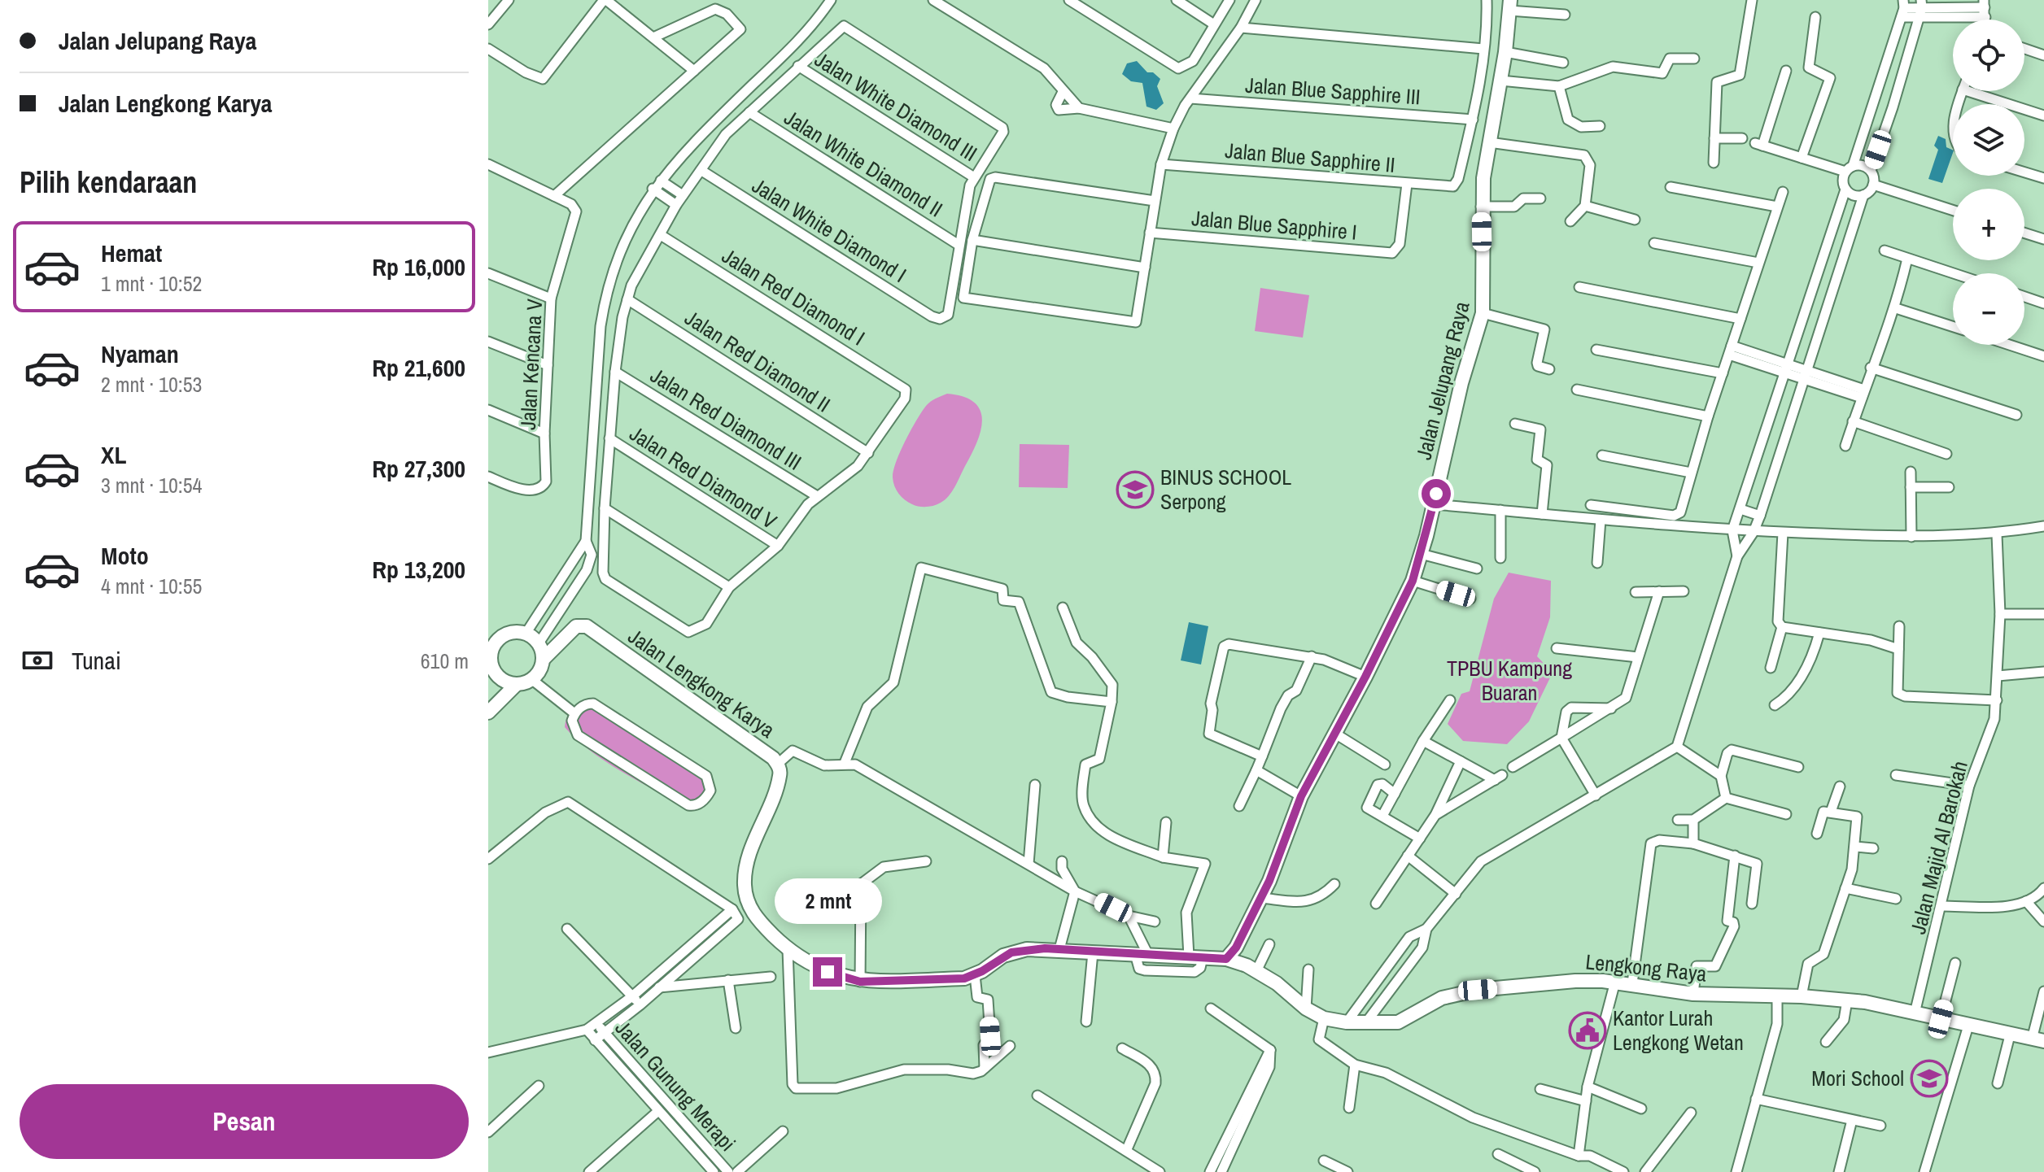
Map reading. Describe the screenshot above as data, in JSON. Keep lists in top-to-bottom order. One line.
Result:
{"streets":{"street":["Jalan Blue Sapphire III","Jalan White Diamond III","Jalan Blue Sapphire II","Jalan White Diamond II","Jalan Blue Sapphire I","Jalan White Diamond I","Jalan Red Diamond I","Jalan Red Diamond II","Jalan Kencana V","Jalan Jelupang Raya","Jalan Red Diamond III","Jalan Red Diamond V","Jalan Lengkong Karya","Jalan Majid Al Barokah","Lengkong Raya","Jalan Gunung Merapi"]},"crossings":[["Jalan Blue Sapphire III","Jalan Blue Sapphire II"],["Jalan Blue Sapphire II","Jalan Blue Sapphire I"],["Jalan White Diamond II","Jalan White Diamond I"],["Jalan Red Diamond I","Jalan Red Diamond II"],["Jalan Jelupang Raya","Jalan Lengkong Karya"],["Jalan Jelupang Raya","Lengkong Raya"],["Jalan Lengkong Karya","Lengkong Raya"],["Jalan Majid Al Barokah","Lengkong Raya"]],"parks":["TPBU Kampung Buaran"],"places":{"school or university":["BINUS SCHOOL Serpong","Mori School"],"public building":["Kantor Lurah Lengkong Wetan"]},"page":{"banner":["Jalan Jelupang Raya","Jalan Lengkong Karya"],"map_buttons":["+","−"],"heading":"Pilih kendaraan","list":[{"name":"Hemat","note":"1 mnt · 10:52","value":"Rp 16,000"},{"name":"Nyaman","note":"2 mnt · 10:53","value":"Rp 21,600"},{"name":"XL","note":"3 mnt · 10:54","value":"Rp 27,300"},{"name":"Moto","note":"4 mnt · 10:55","value":"Rp 13,200"}],"pay":["Tunai","610 m"],"bubble":"2 mnt","buttons":"Pesan"}}
